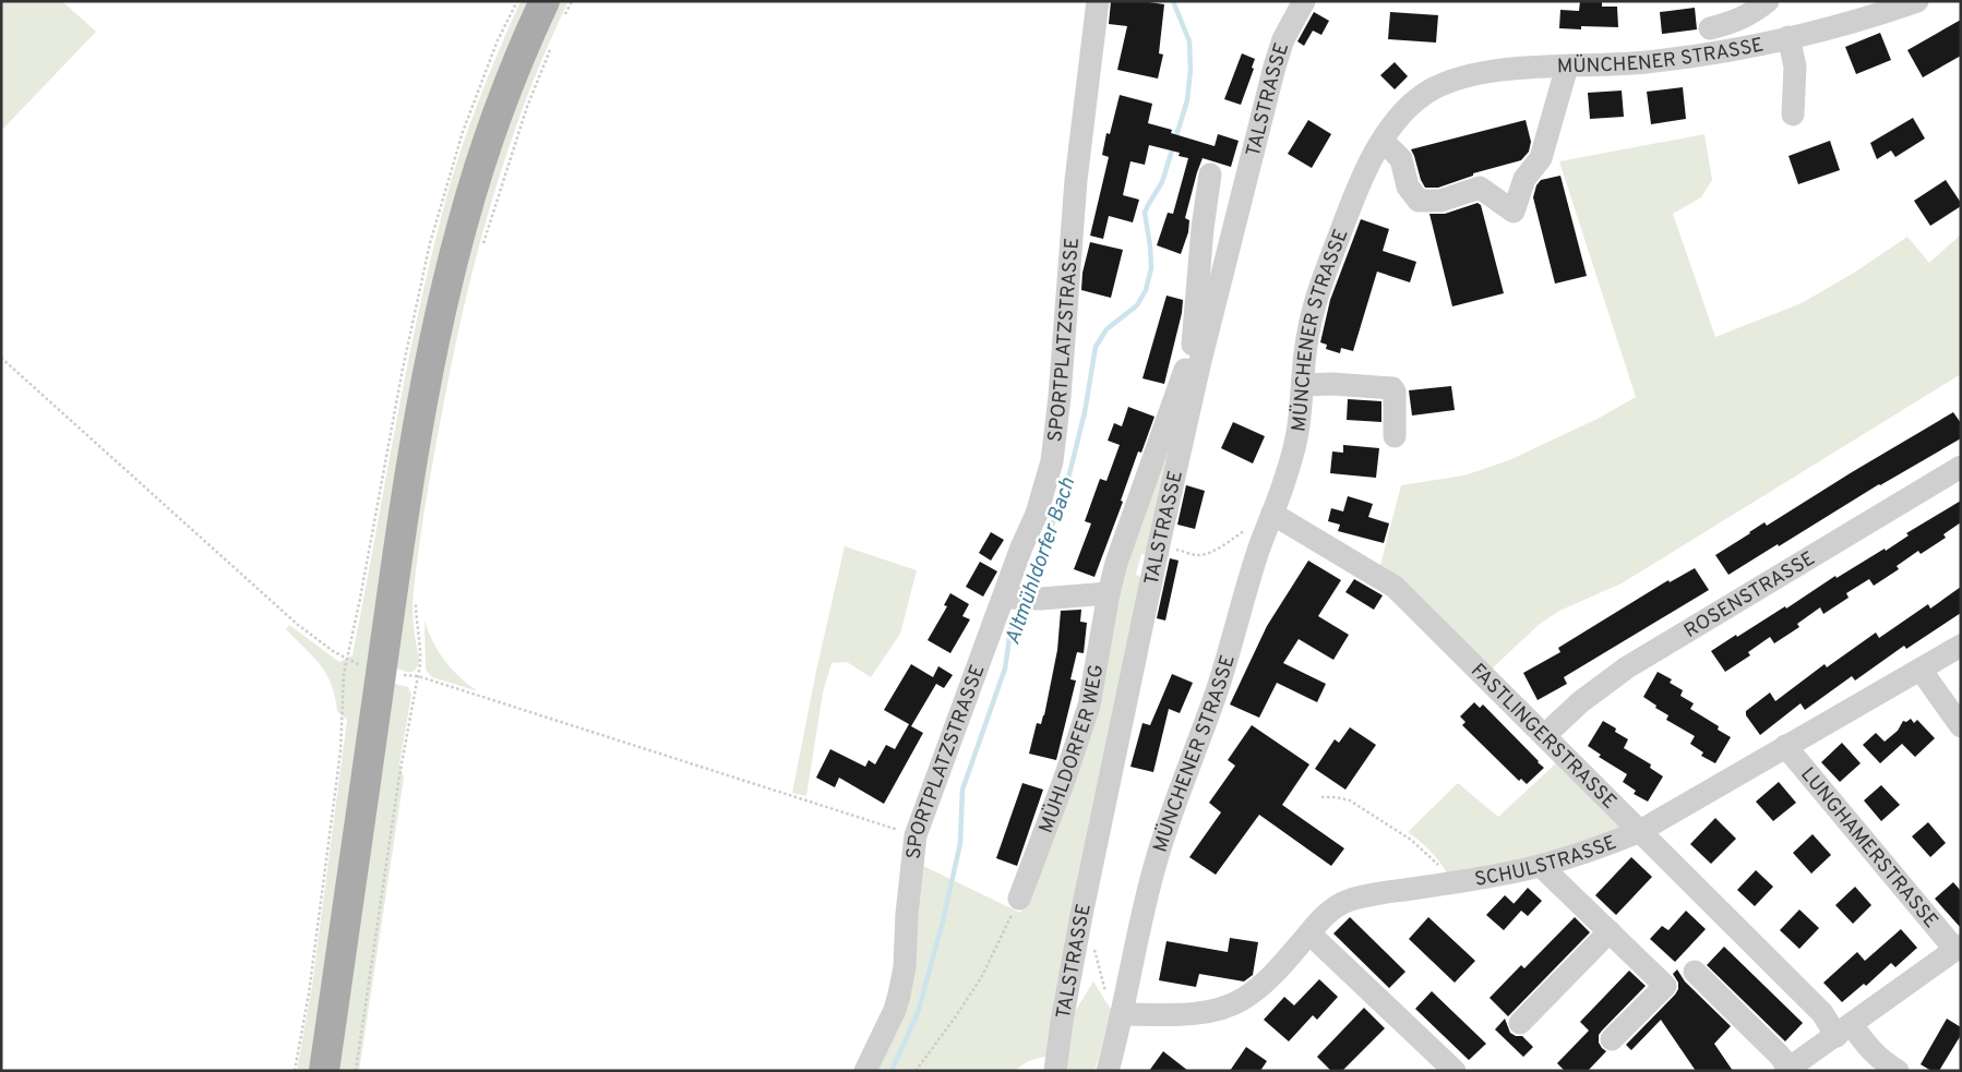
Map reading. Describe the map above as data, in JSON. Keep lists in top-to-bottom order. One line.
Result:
{"streets":{"street":["MÜNCHENER STRASSE","TALSTRASSE","SPORTPLATZSTRASSE","ROSENSTRASSE","FASTLINGERSTRASSE","MÜHLDORFER WEG","LUNGHAMERSTRASSE","SCHULSTRASSE"]},"crossings":[["MÜNCHENER STRASSE","FASTLINGERSTRASSE"],["MÜNCHENER STRASSE","SCHULSTRASSE"],["TALSTRASSE","MÜHLDORFER WEG"],["ROSENSTRASSE","FASTLINGERSTRASSE"],["FASTLINGERSTRASSE","SCHULSTRASSE"],["LUNGHAMERSTRASSE","SCHULSTRASSE"]],"water":["Altmühldorfer Bach"]}
